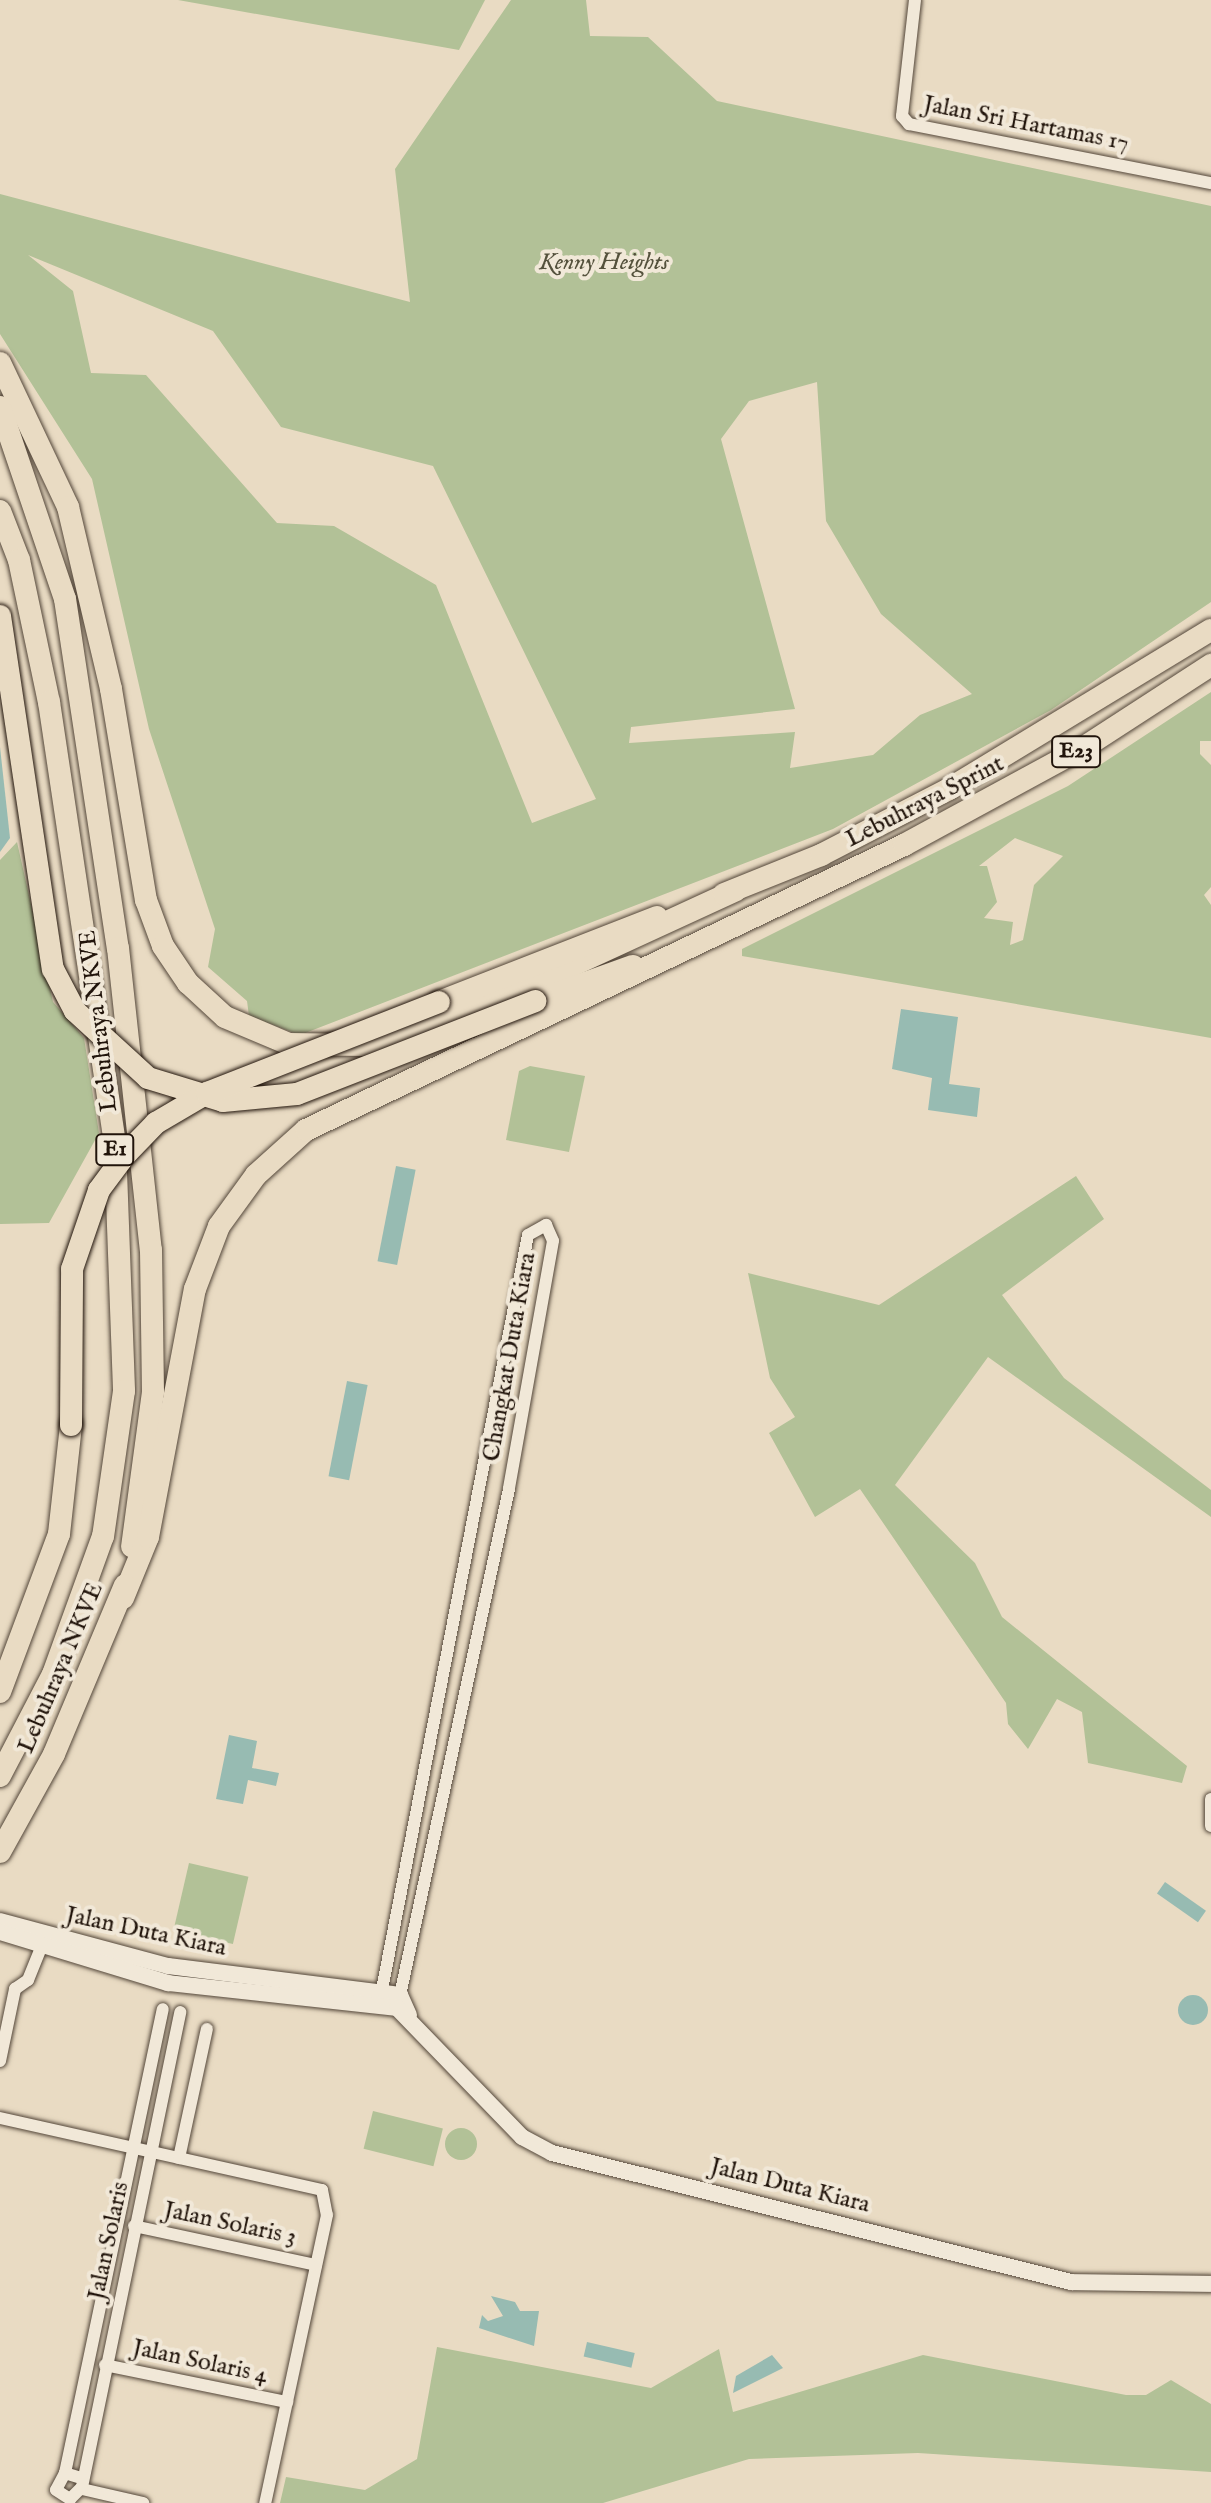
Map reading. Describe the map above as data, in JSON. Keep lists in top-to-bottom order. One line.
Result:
{"streets":{"highway":["E23","Lebuhraya Sprint","Lebuhraya NKVE","E1"],"main road":["Jalan Duta Kiara"],"street":["Jalan Sri Hartamas 17","Changkat Duta Kiara","Jalan Solaris 3","Jalan Solaris","Jalan Solaris 4"]},"crossings":[["Changkat Duta Kiara","Jalan Duta Kiara"],["Jalan Solaris 3","Jalan Solaris"],["Jalan Solaris","Jalan Solaris 4"]],"parks":["Kenny Heights"]}
